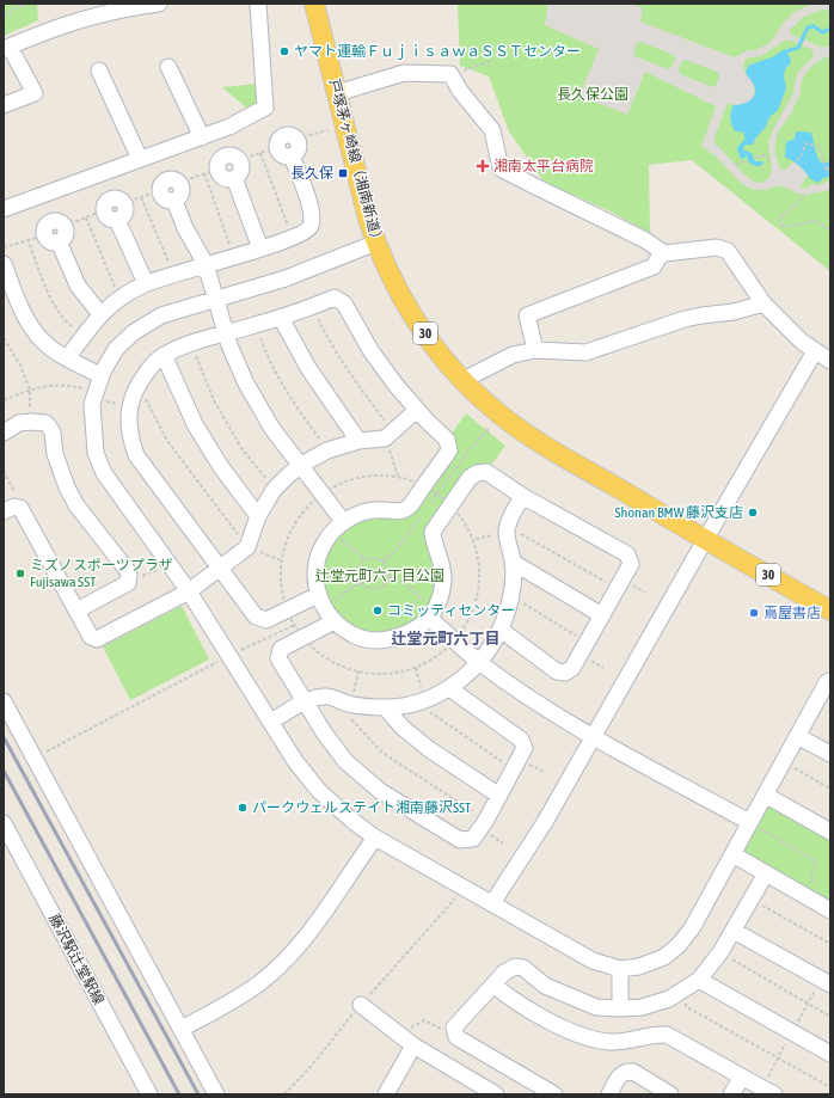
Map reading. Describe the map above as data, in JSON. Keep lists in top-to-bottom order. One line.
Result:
{"streets":{"main road":["戸塚茅ヶ崎線（湘南新道）","30"],"street":["藤沢駅辻堂駅線"]},"districts":["辻堂元町六丁目"],"parks":["長久保公園","辻堂元町六丁目公園"],"places":{"other":["ヤマト運輸ＦｕｊｉｓａｗａＳＳＴセンター","Shonan BMW 藤沢支店","ミズノスポーツプラザ Fujisawa SST","コミッティセンター","蔦屋書店","パークウェルステイト湘南藤沢SST"],"health":["湘南太平台病院"],"transit":["長久保"]}}
